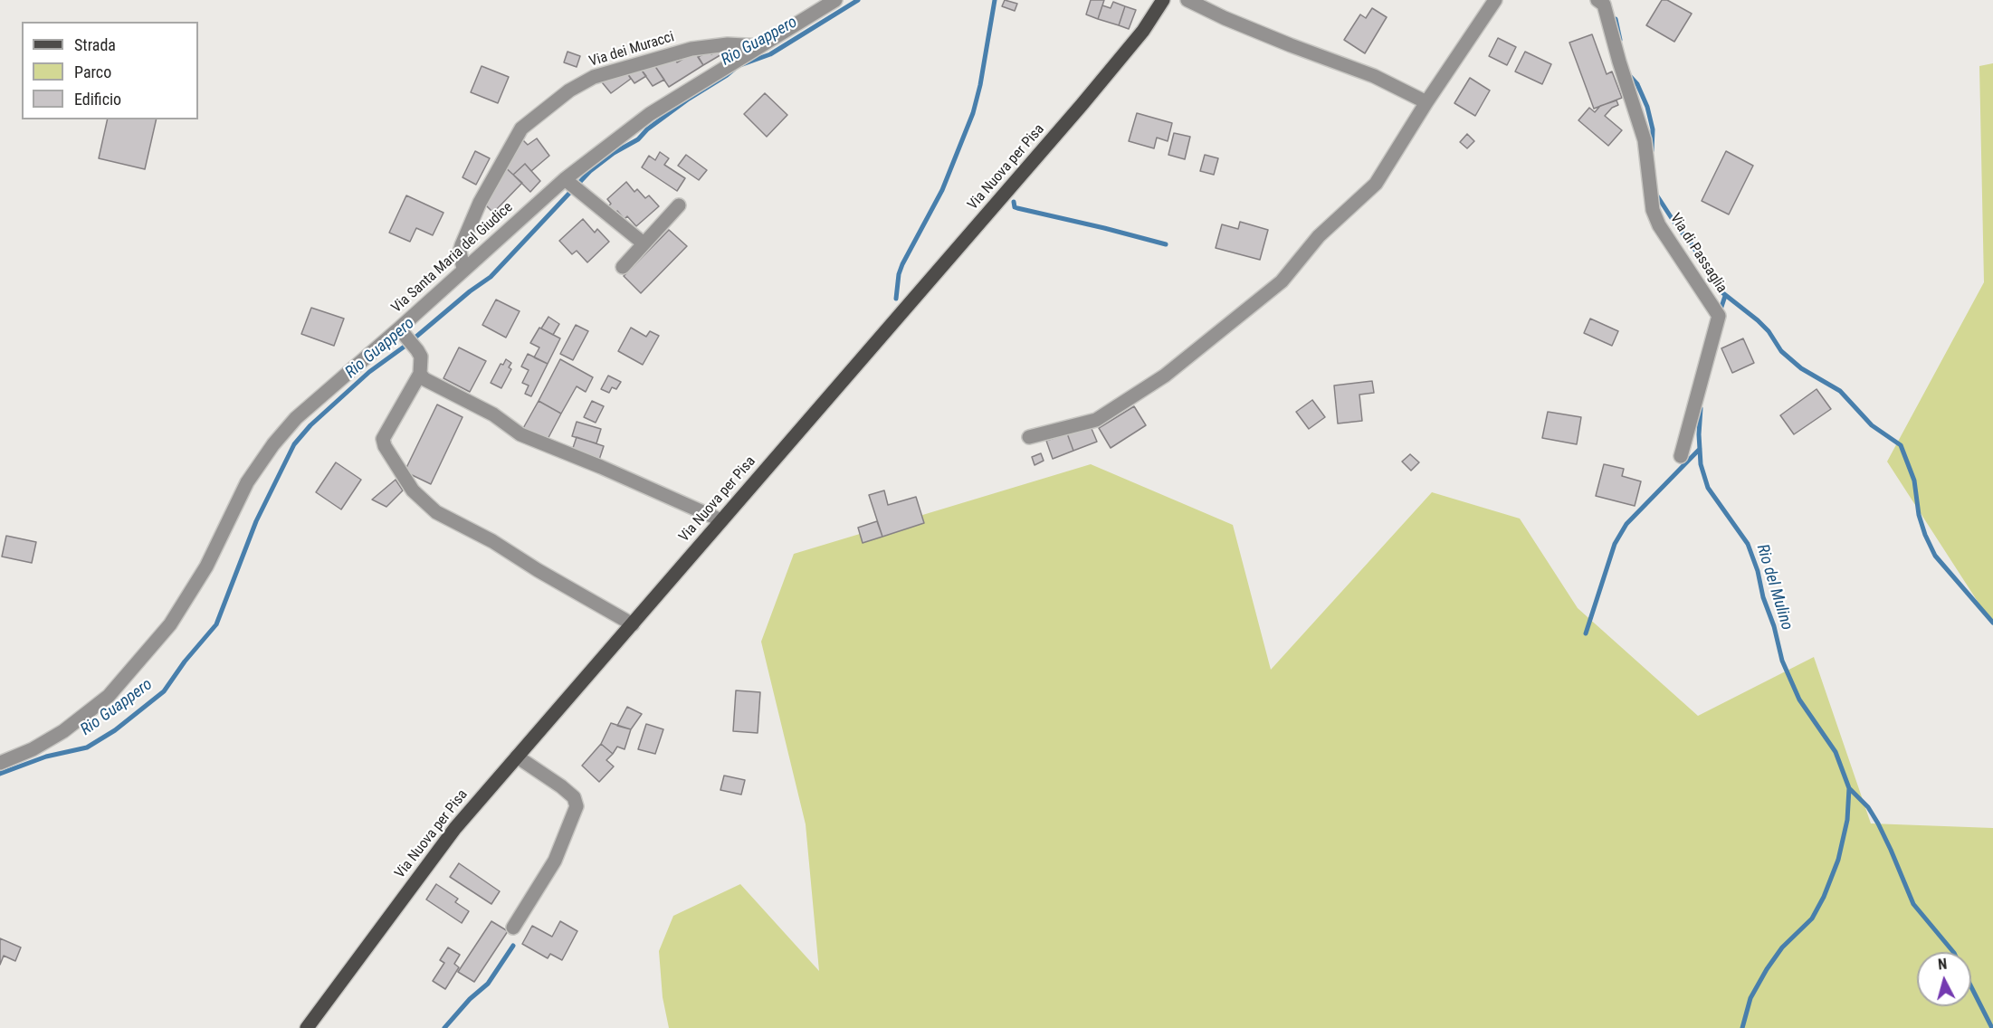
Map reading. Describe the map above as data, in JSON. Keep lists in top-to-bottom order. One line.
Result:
{"streets":{"main road":["Via Nuova per Pisa"],"street":["Via dei Muracci","Via di Passaglia","Via Santa Maria del Giudice"]},"crossings":[["Via dei Muracci","Via Santa Maria del Giudice"]],"water":["Rio Guappero","Rio del Mulino"],"legend":["Strada","Parco","Edificio"],"north":"top"}
